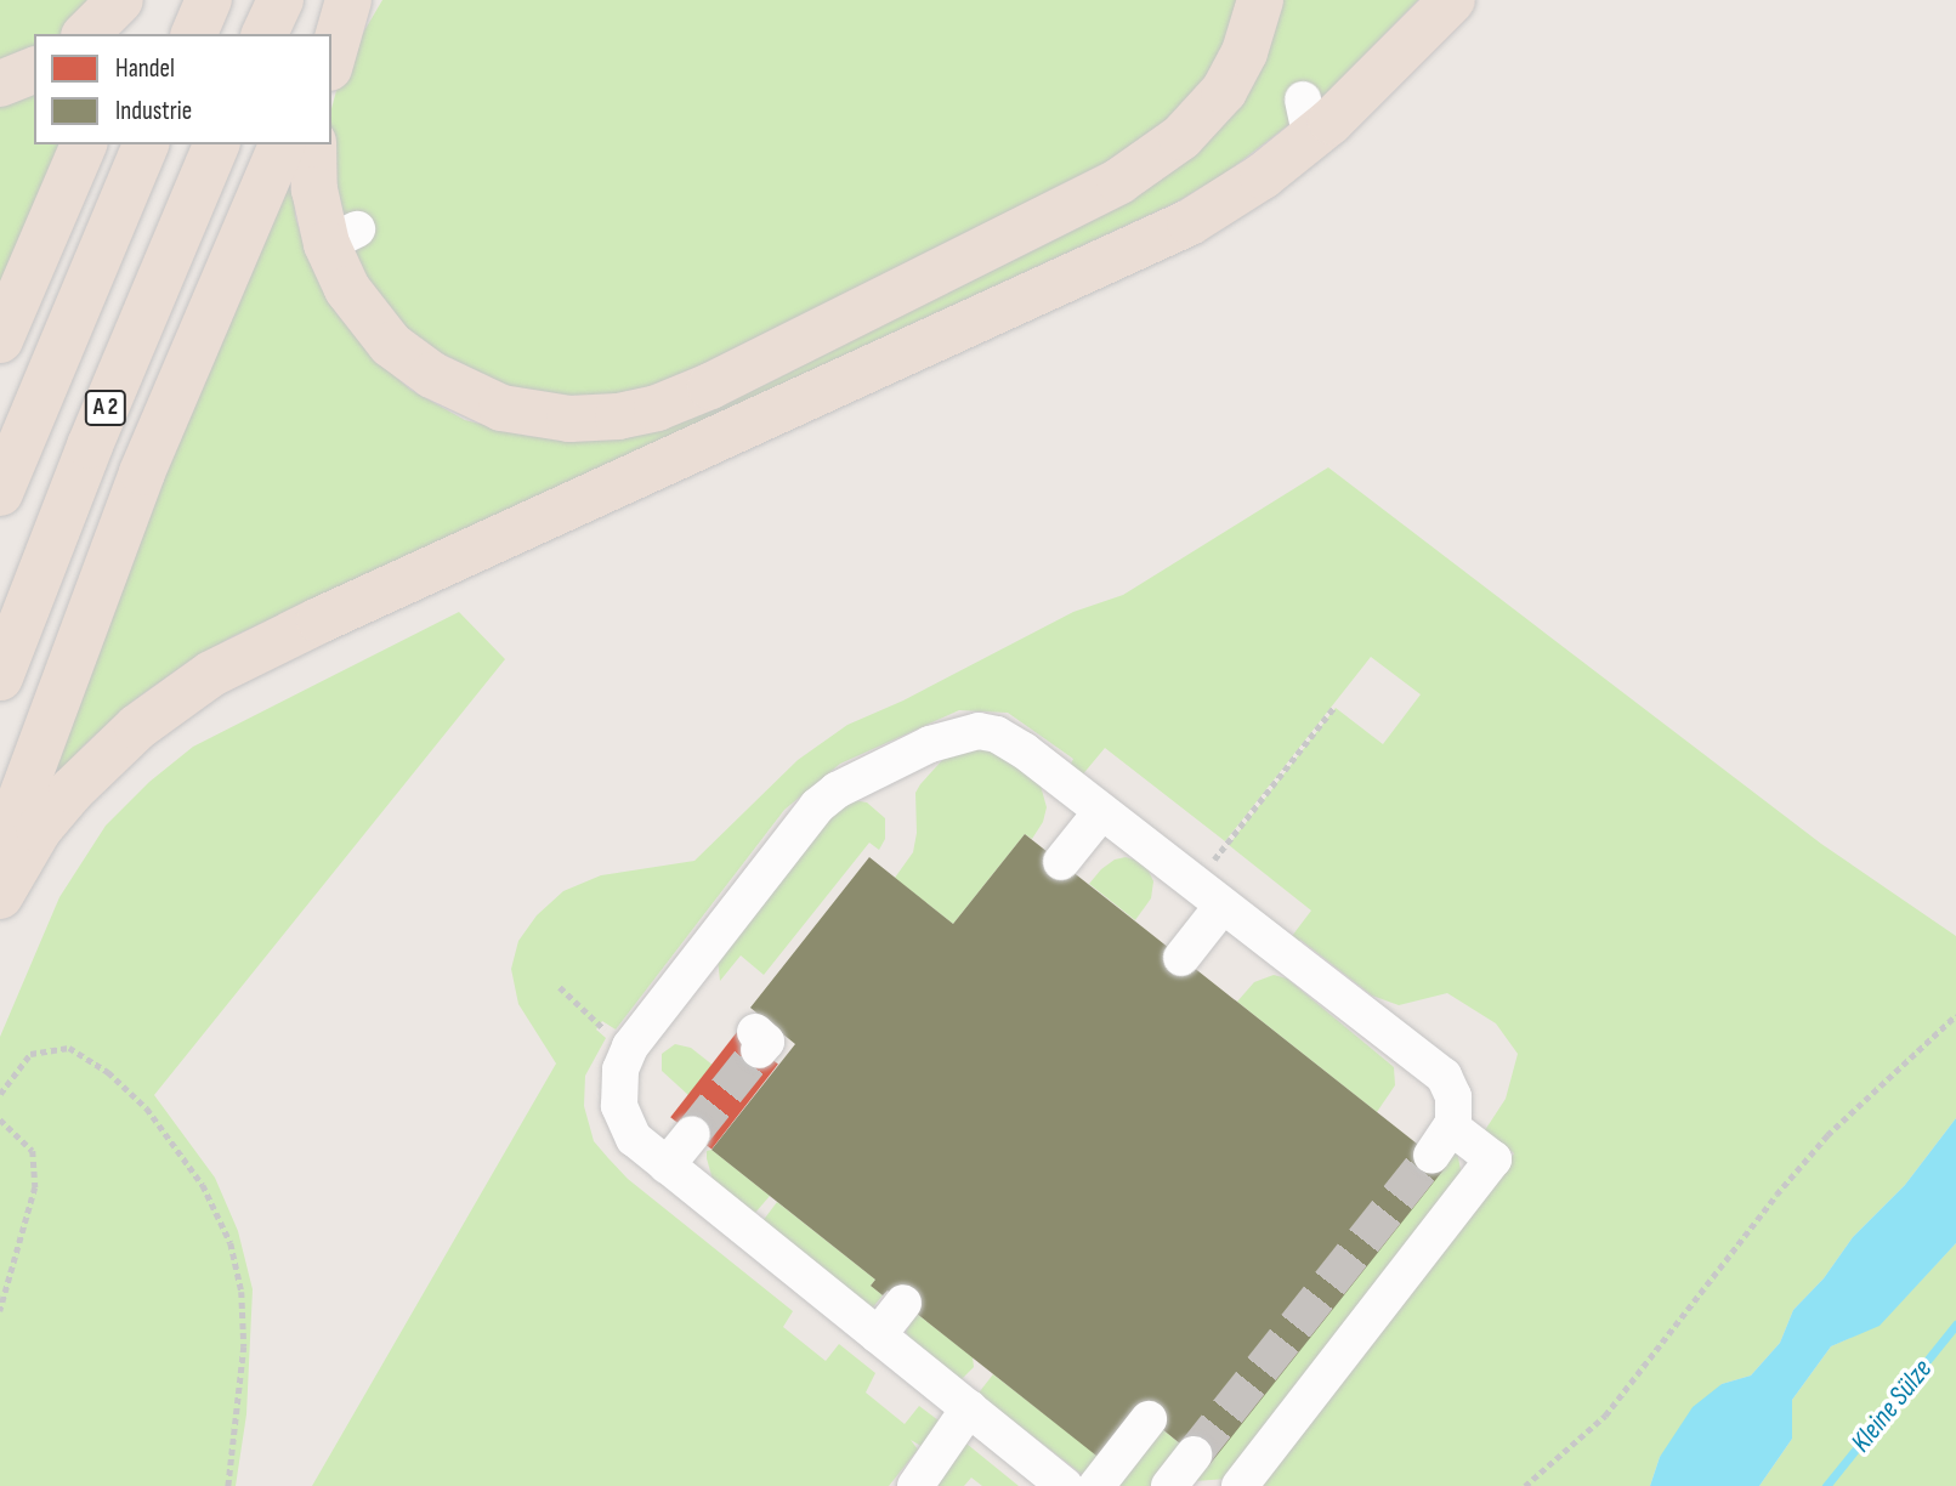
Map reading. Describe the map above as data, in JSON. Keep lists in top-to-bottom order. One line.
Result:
{"streets":{"highway":["A 2"]},"water":["Kleine Sülze"],"legend":["Handel","Industrie"]}
